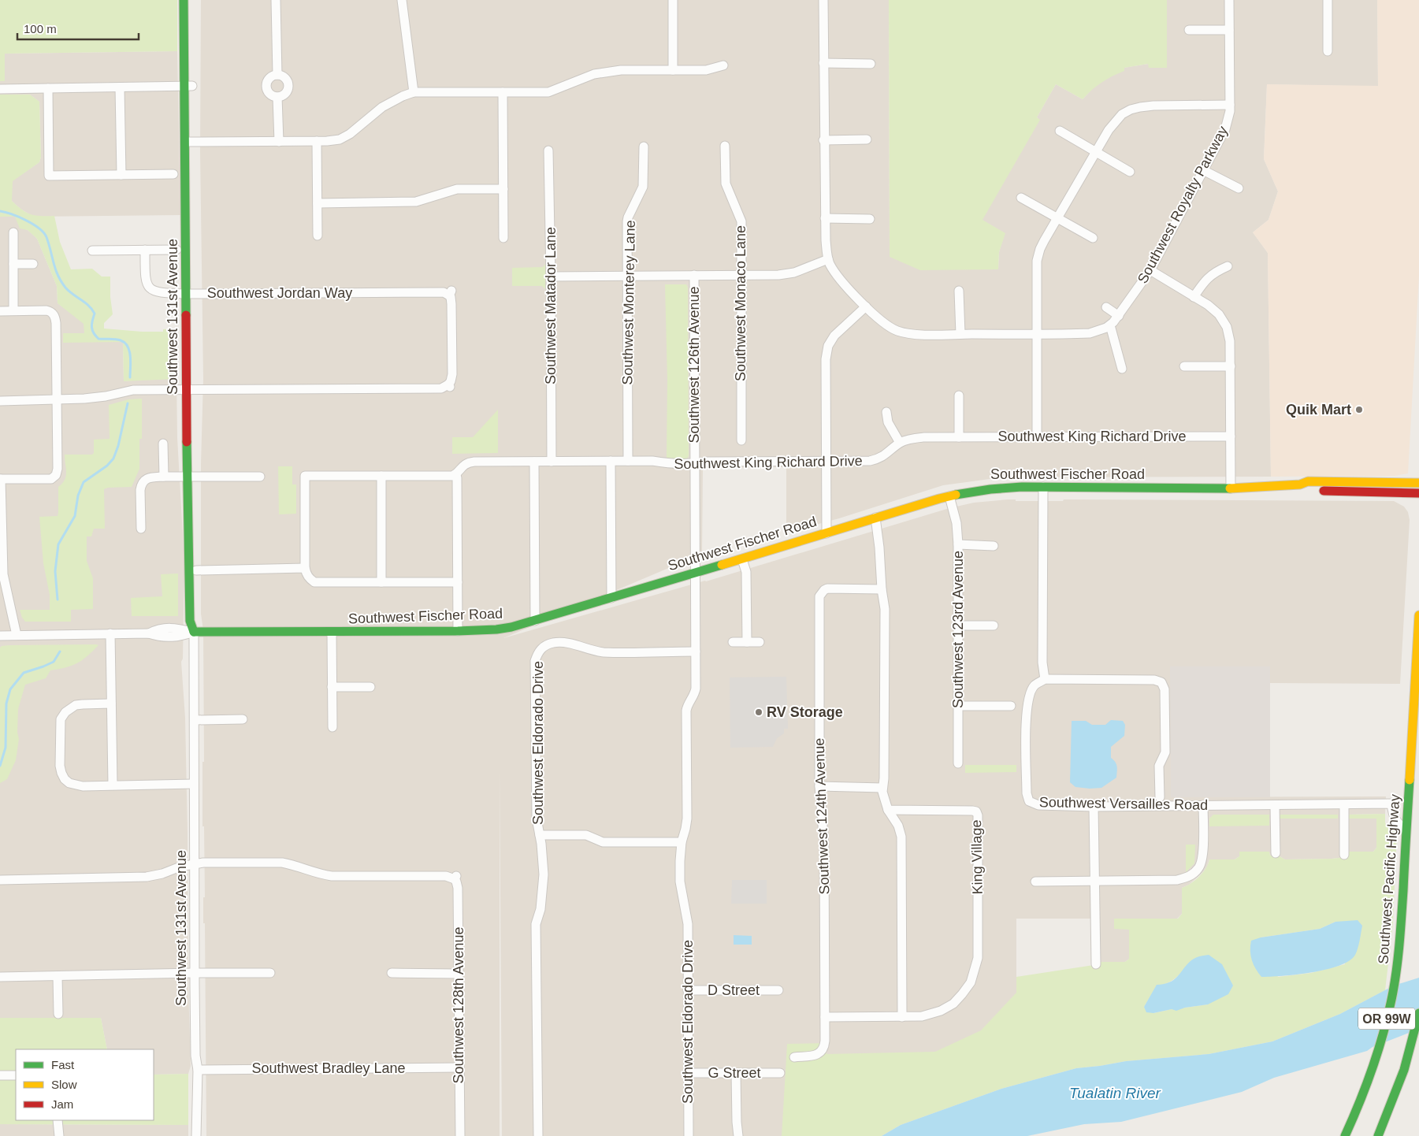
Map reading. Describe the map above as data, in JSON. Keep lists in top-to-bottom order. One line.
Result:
{"streets":{"main road":["Southwest 131st Avenue","Southwest Fischer Road","Southwest Pacific Highway","OR 99W"],"street":["Southwest Royalty Parkway","Southwest Jordan Way","Southwest Monterey Lane","Southwest Monaco Lane","Southwest Matador Lane","Southwest 126th Avenue","Southwest King Richard Drive","Southwest 123rd Avenue","Southwest Eldorado Drive","Southwest Versailles Road","Southwest 124th Avenue","King Village","D Street","Southwest 128th Avenue","Southwest Bradley Lane","G Street"]},"crossings":[["Southwest Jordan Way","Southwest 131st Avenue"],["Southwest Monterey Lane","Southwest King Richard Drive"],["Southwest Matador Lane","Southwest King Richard Drive"],["Southwest 131st Avenue","Southwest Fischer Road"],["Southwest 131st Avenue","Southwest 128th Avenue"],["Southwest 131st Avenue","Southwest Bradley Lane"],["Southwest 126th Avenue","Southwest King Richard Drive"],["Southwest 126th Avenue","Southwest Fischer Road"],["Southwest 126th Avenue","Southwest Eldorado Drive"],["Southwest Fischer Road","Southwest 123rd Avenue"],["Southwest Fischer Road","Southwest Eldorado Drive"],["Southwest Eldorado Drive","D Street"],["Southwest Eldorado Drive","G Street"],["Southwest Versailles Road","Southwest Pacific Highway"],["Southwest 124th Avenue","King Village"],["Southwest 128th Avenue","Southwest Bradley Lane"]],"water":["Tualatin River"],"places":["Quik Mart","RV Storage"],"legend":["Fast","Slow","Jam"],"scale_bar":"100 m"}
